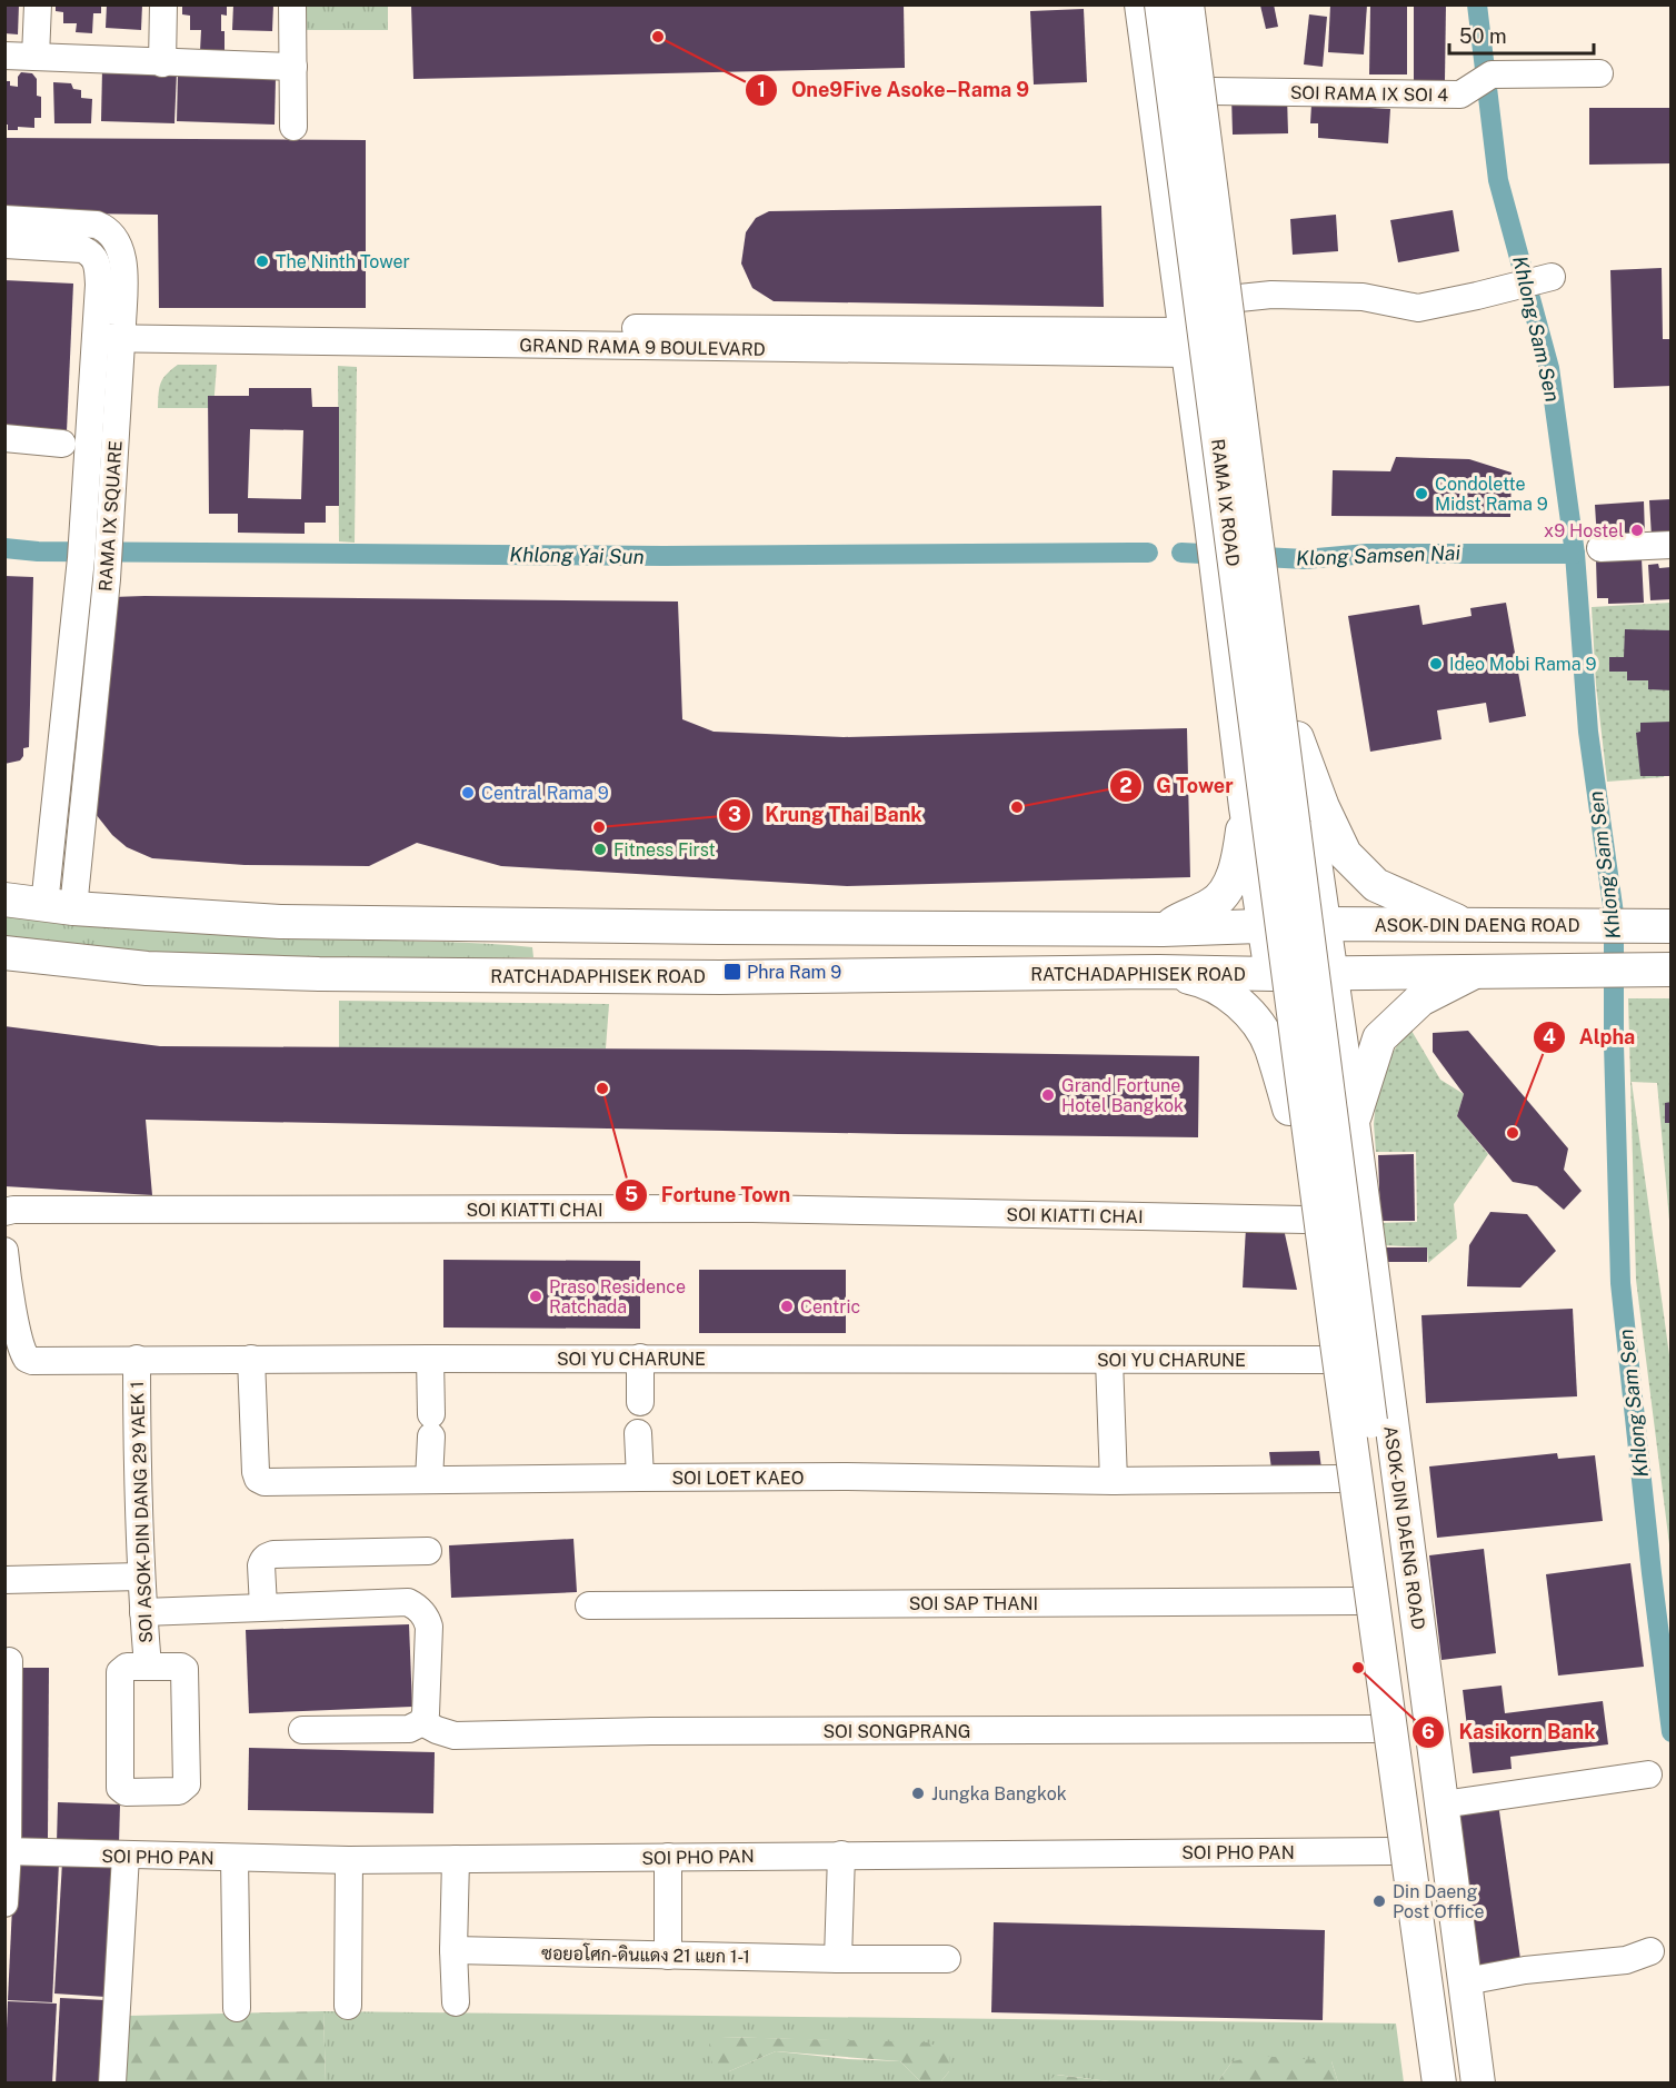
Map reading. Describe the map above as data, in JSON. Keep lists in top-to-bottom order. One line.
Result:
{"streets":{"main road":["RAMA IX ROAD","ASOK-DIN DAENG ROAD","RATCHADAPHISEK ROAD"],"street":["SOI RAMA IX SOI 4","GRAND RAMA 9 BOULEVARD","RAMA IX SQUARE","SOI KIATTI CHAI","SOI YU CHARUNE","SOI LOET KAEO","SOI ASOK-DIN DANG 29 YAEK 1","SOI SAP THANI","SOI SONGPRANG","SOI PHO PAN","ซอยอโศก-ดินแดง 21 แยก 1-1"]},"crossings":[["GRAND RAMA 9 BOULEVARD","RAMA IX ROAD"],["GRAND RAMA 9 BOULEVARD","RAMA IX SQUARE"],["RAMA IX ROAD","ASOK-DIN DAENG ROAD"],["RAMA IX ROAD","RATCHADAPHISEK ROAD"],["ASOK-DIN DAENG ROAD","RATCHADAPHISEK ROAD"],["ASOK-DIN DAENG ROAD","SOI KIATTI CHAI"],["ASOK-DIN DAENG ROAD","SOI YU CHARUNE"],["ASOK-DIN DAENG ROAD","SOI LOET KAEO"],["ASOK-DIN DAENG ROAD","SOI SAP THANI"],["ASOK-DIN DAENG ROAD","SOI SONGPRANG"],["ASOK-DIN DAENG ROAD","SOI PHO PAN"],["SOI YU CHARUNE","SOI LOET KAEO"],["SOI YU CHARUNE","SOI ASOK-DIN DANG 29 YAEK 1"]],"water":["Khlong Sam Sen","Khlong Yai Sun","Klong Samsen Nai"],"places":{"other":["One9Five Asoke–Rama 9","The Ninth Tower","Condolette Midst Rama 9","x9 Hostel","Ideo Mobi Rama 9","Central Rama 9","G Tower","Krung Thai Bank","Fitness First","Fortune Town","Grand Fortune Hotel Bangkok","Alpha","Praso Residence Ratchada","Centric","Kasikorn Bank","Jungka Bangkok","Din Daeng Post Office"],"transit":["Phra Ram 9"]},"scale_bar":"50 m"}
